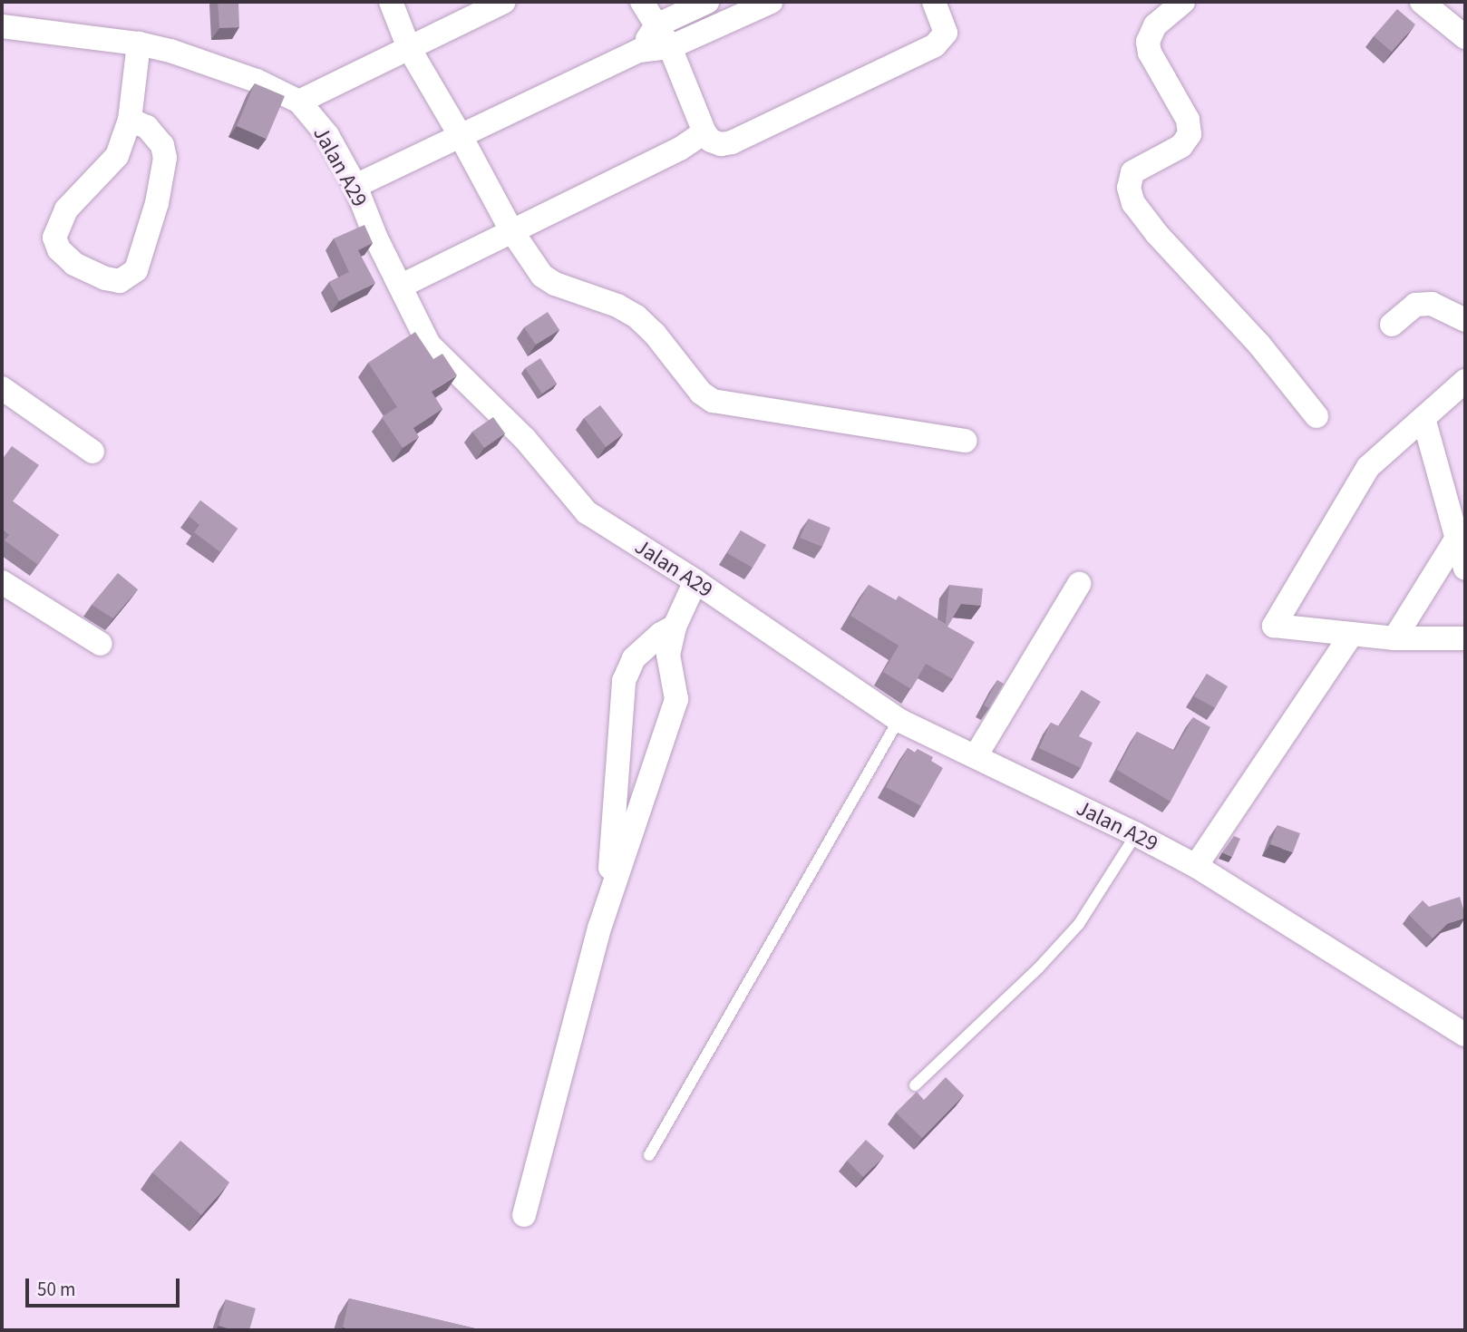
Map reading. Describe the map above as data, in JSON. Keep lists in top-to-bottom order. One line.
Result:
{"streets":{"street":["Jalan A29"]},"scale_bar":"50 m"}
